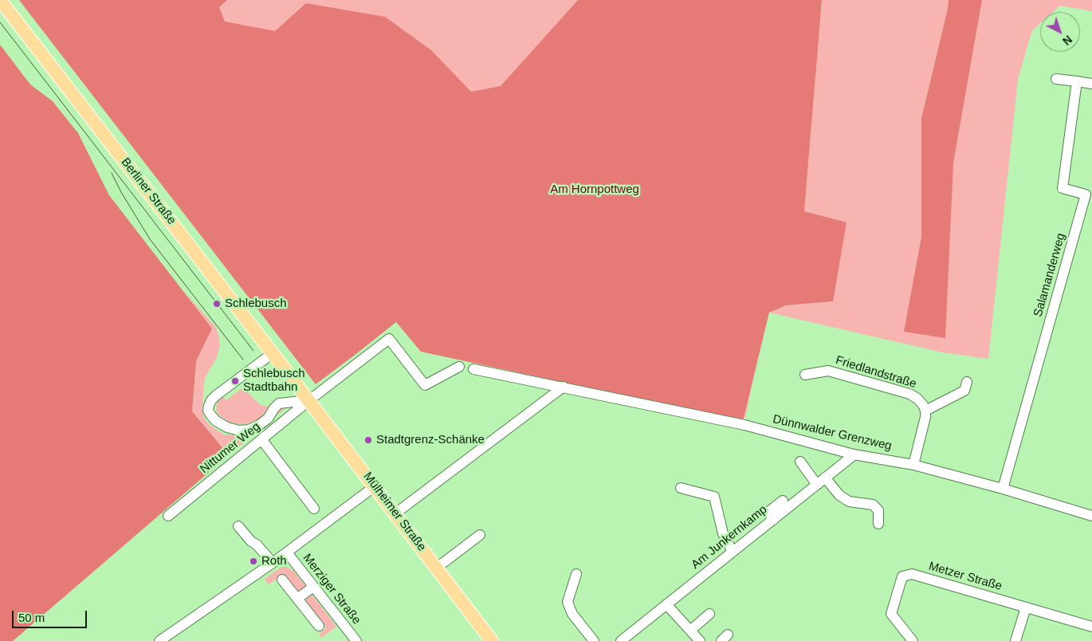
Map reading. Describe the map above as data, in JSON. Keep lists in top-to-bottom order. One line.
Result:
{"streets":{"main road":["Berliner Straße","Mülheimer Straße"],"street":["Salamanderweg","Friedlandstraße","Dünnwalder Grenzweg","Nittumer Weg","Am Junkernkamp","Metzer Straße","Merziger Straße"]},"crossings":[["Berliner Straße","Mülheimer Straße"],["Salamanderweg","Dünnwalder Grenzweg"],["Dünnwalder Grenzweg","Am Junkernkamp"],["Nittumer Weg","Mülheimer Straße"]],"parks":["Am Hornpottweg"],"places":["Schlebusch","Schlebusch Stadtbahn","Stadtgrenz-Schänke","Roth"],"scale_bar":"50 m","north":"bottom right"}
